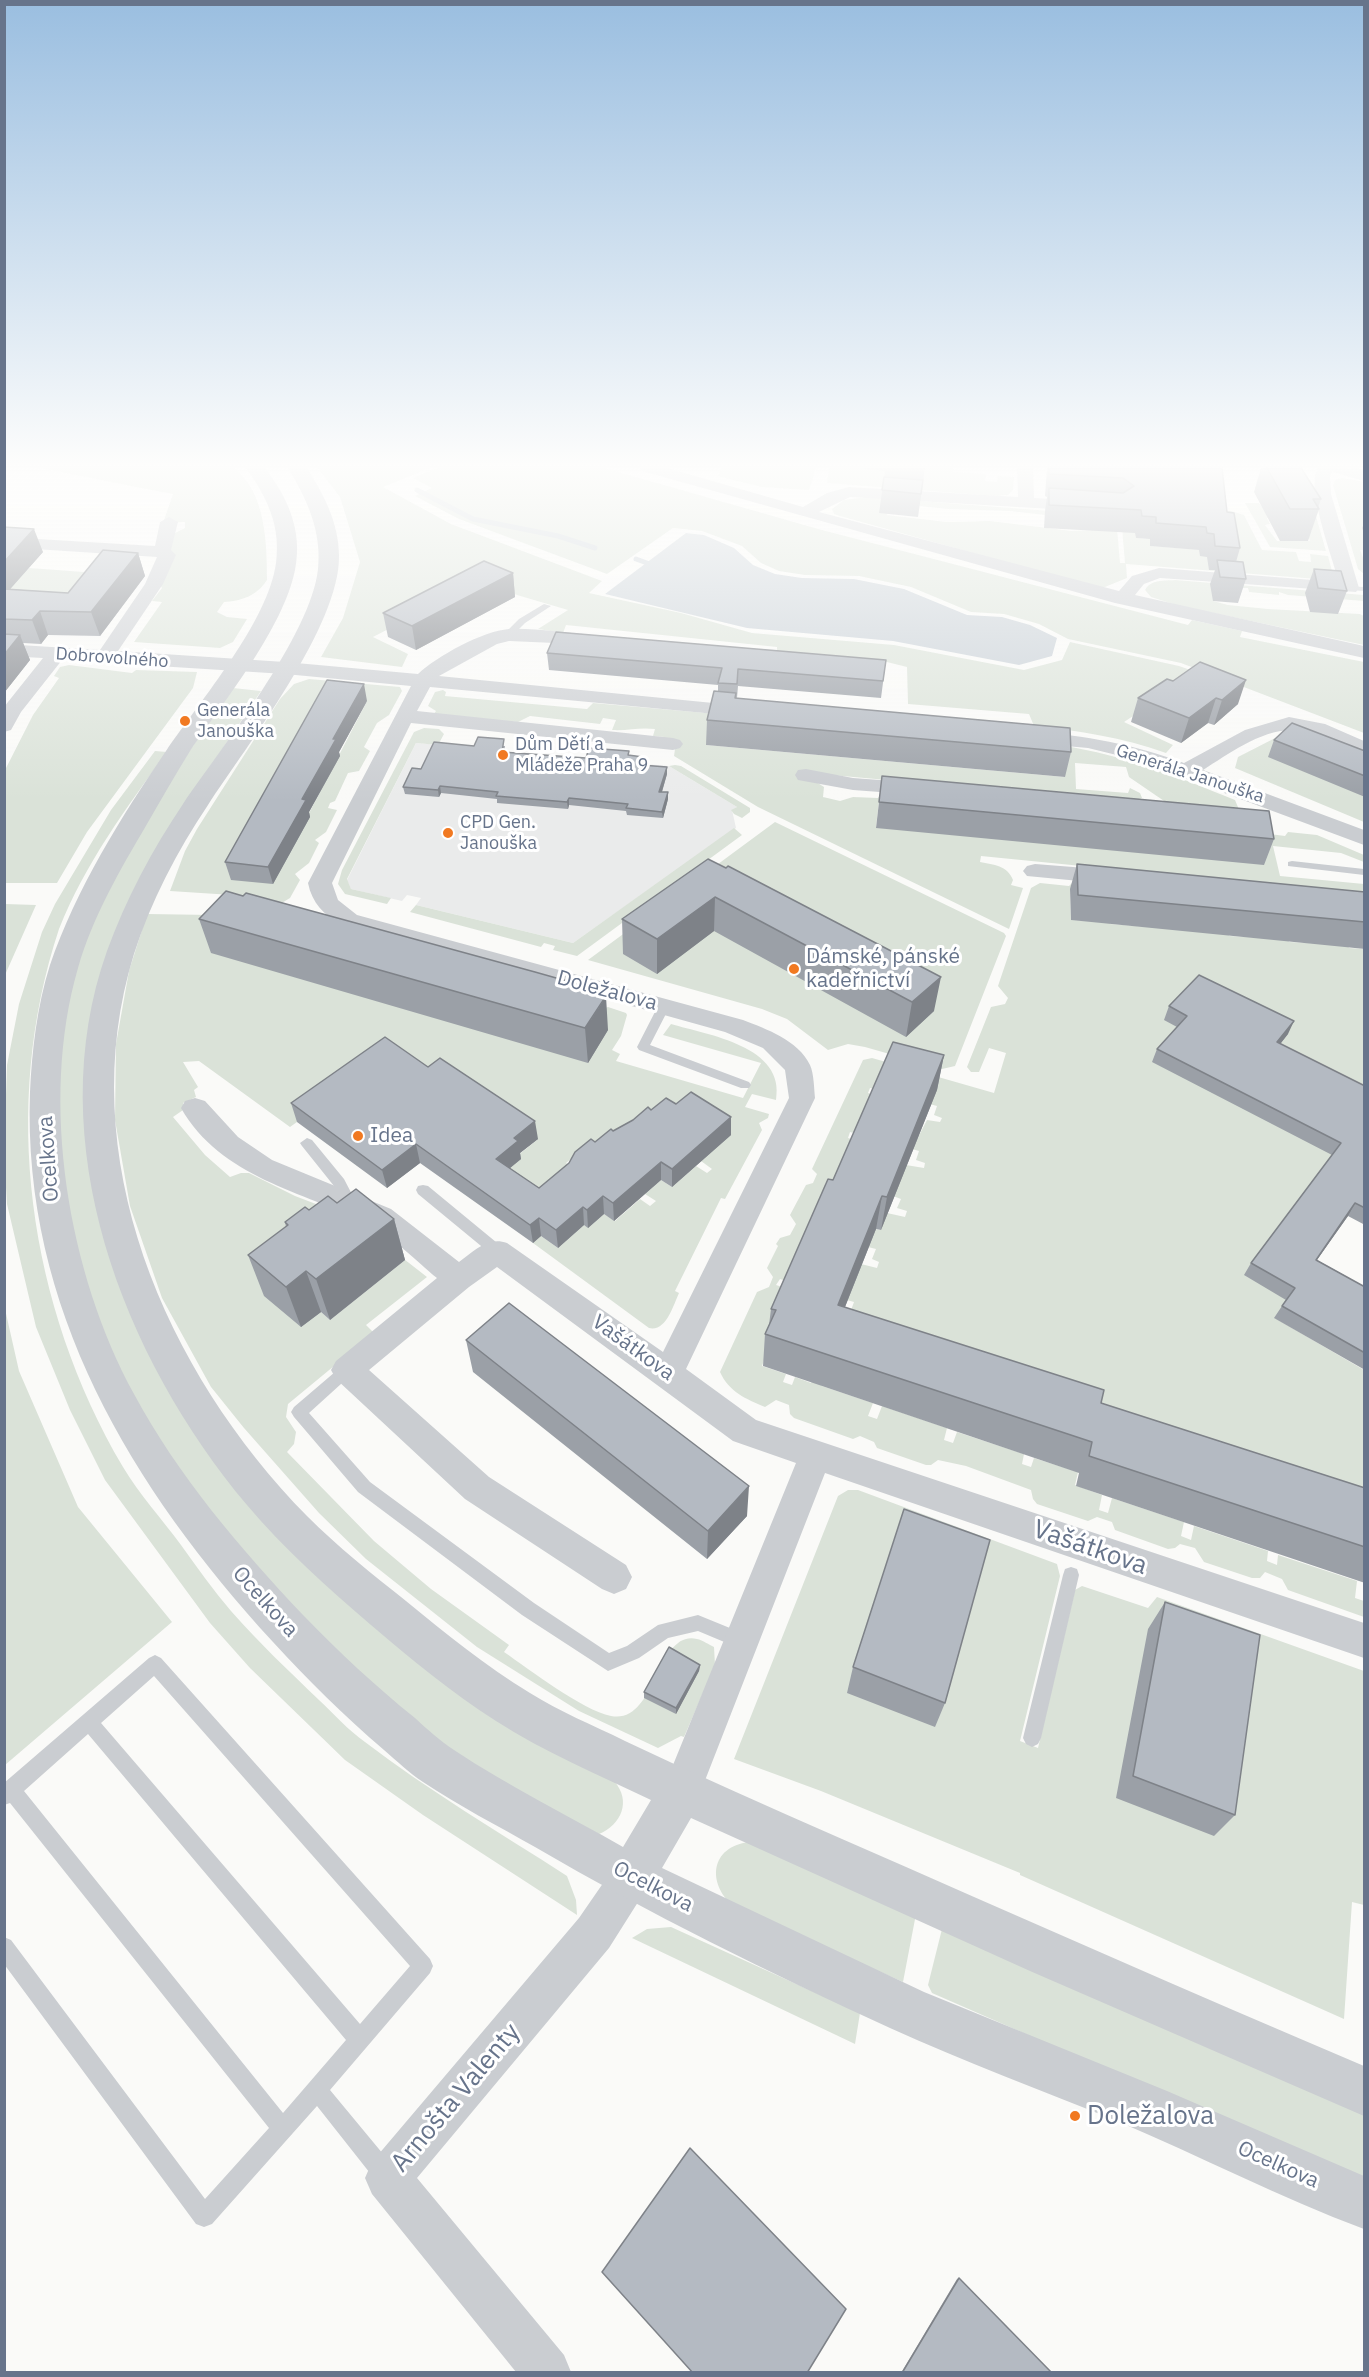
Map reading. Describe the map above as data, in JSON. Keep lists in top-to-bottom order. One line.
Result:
{"streets":{"street":["Dobrovolného","Generála Janouška","Doležalova","Ocelkova","Vašátkova","Arnošta Valenty"]},"crossings":[["Dobrovolného","Ocelkova"],["Doležalova","Vašátkova"],["Ocelkova","Arnošta Valenty"]],"places":["Generála Janouška","Dům Dětí a Mládeže Praha 9","CPD Gen. Janouška","Dámské, pánské kadeřnictví","Idea","Doležalova"]}
